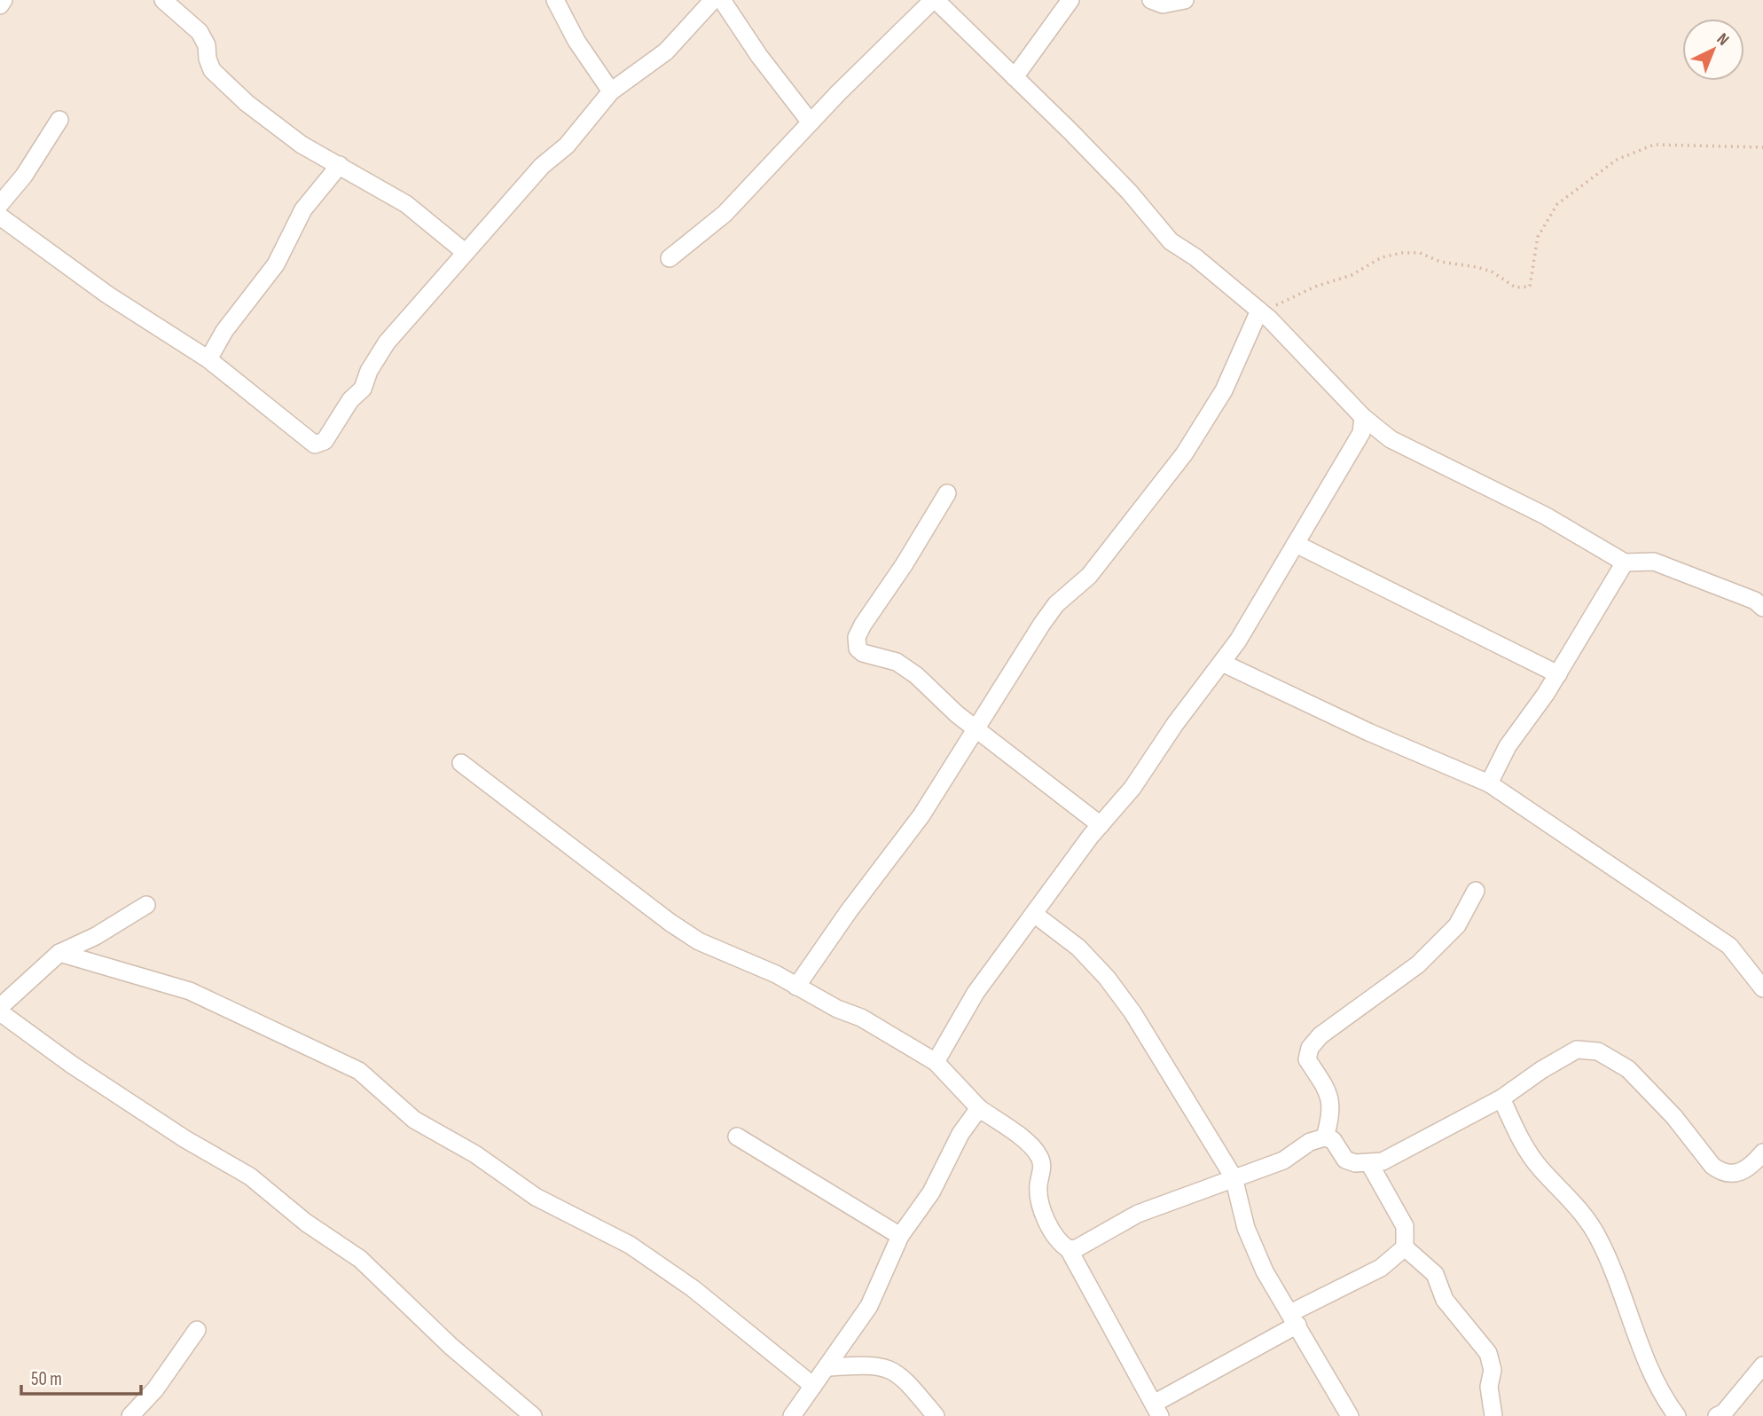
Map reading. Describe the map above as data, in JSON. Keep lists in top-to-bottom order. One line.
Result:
{"scale_bar":"50 m","north":"top right"}
